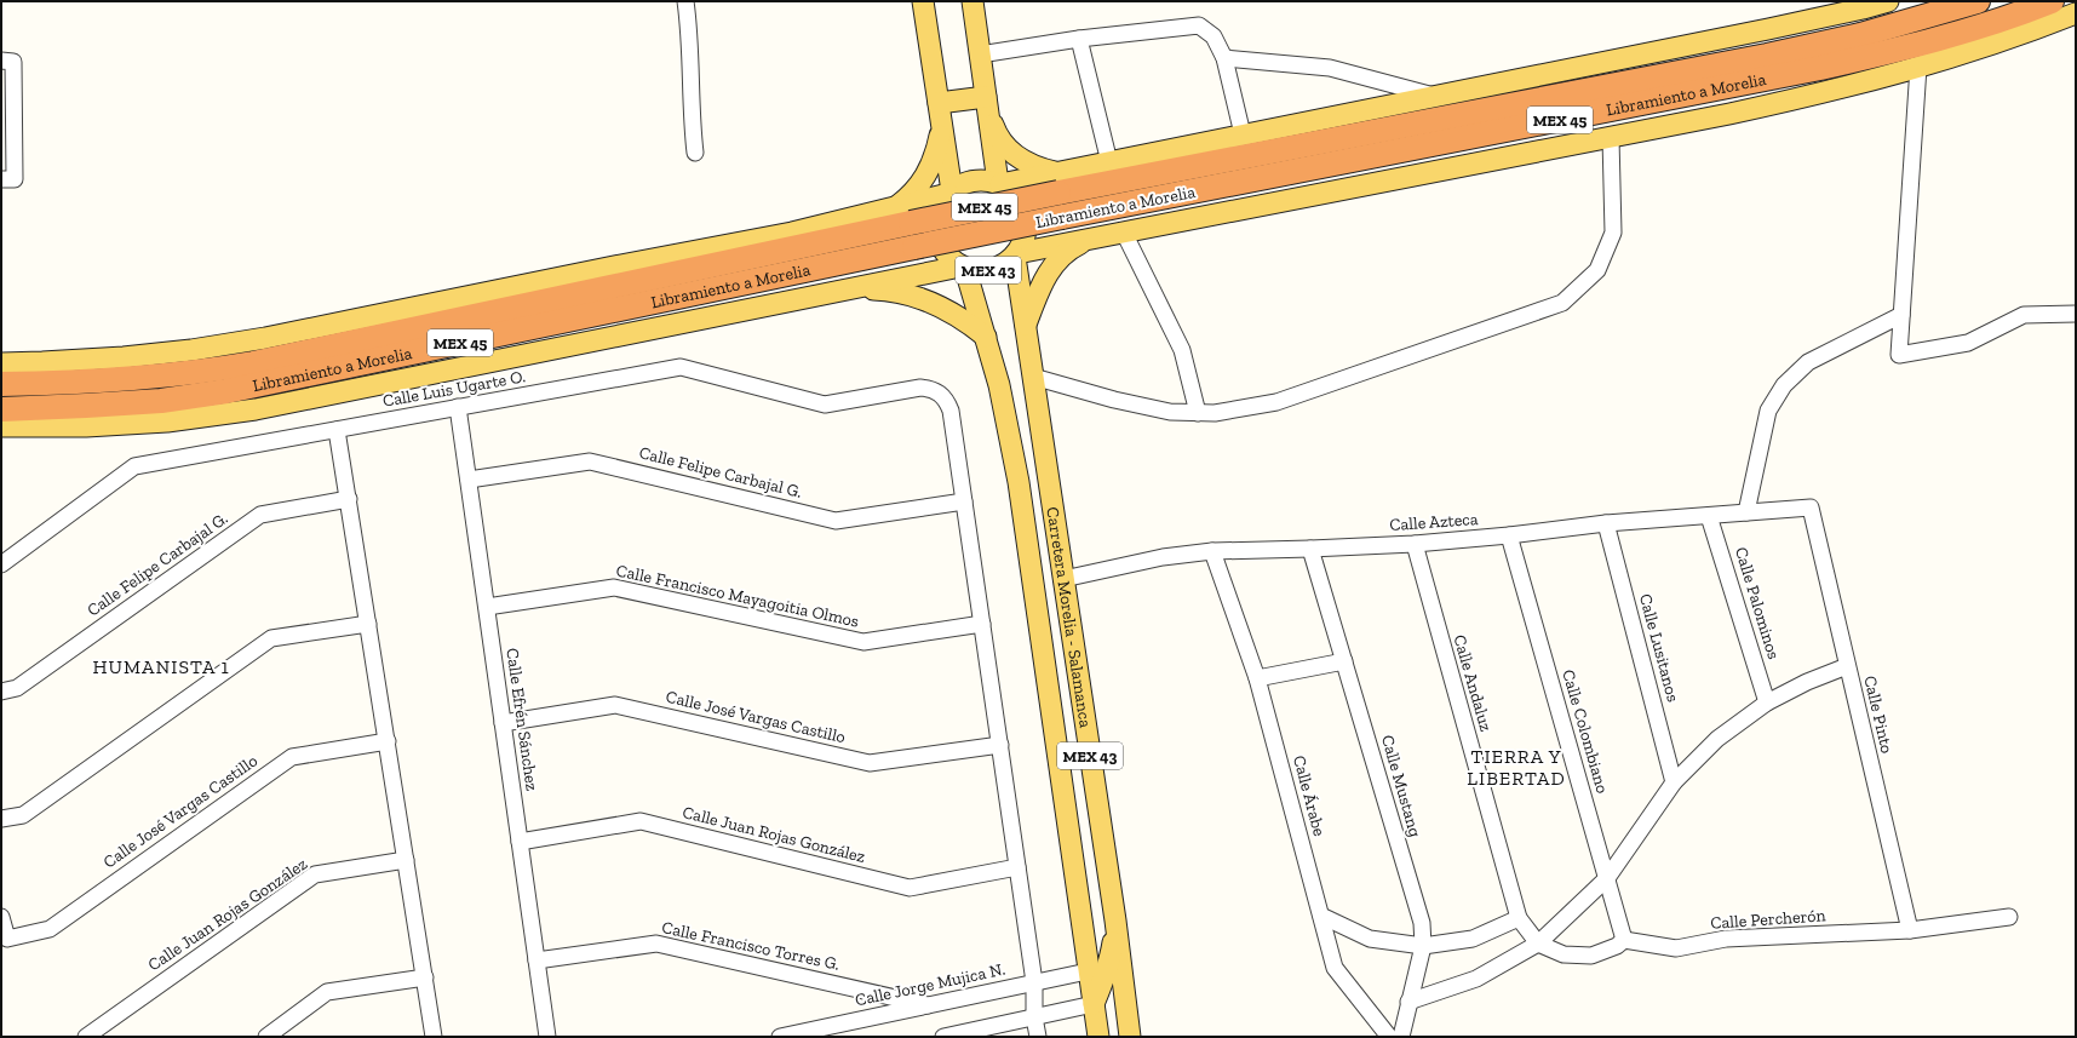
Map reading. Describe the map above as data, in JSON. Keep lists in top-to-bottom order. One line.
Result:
{"streets":{"highway":["Libramiento a Morelia","MEX 45"],"main road":["MEX 43","Carretera Morelia - Salamanca"],"street":["Calle Luis Ugarte O.","Calle Felipe Carbajal G.","Calle Azteca","Calle Francisco Mayagoitia Olmos","Calle Palominos","Calle Lusitanos","Calle Andaluz","Calle Pinto","Calle José Vargas Castillo","Calle Efrén Sánchez","Calle Colombiano","Calle Mustang","Calle Árabe","Calle Juan Rojas González","Calle Percherón","Calle Francisco Torres G.","Calle Jorge Mujica N."]},"crossings":[["MEX 43","Carretera Morelia - Salamanca"],["Calle Luis Ugarte O.","Calle Felipe Carbajal G."],["Calle Luis Ugarte O.","Calle Efrén Sánchez"],["Calle Felipe Carbajal G.","Calle Efrén Sánchez"],["Calle Azteca","Calle Palominos"],["Calle Azteca","Carretera Morelia - Salamanca"],["Calle Azteca","Calle Lusitanos"],["Calle Azteca","Calle Andaluz"],["Calle Azteca","Calle Pinto"],["Calle Azteca","Calle Colombiano"],["Calle Azteca","Calle Mustang"],["Calle Azteca","Calle Árabe"],["Calle Francisco Mayagoitia Olmos","Calle Efrén Sánchez"],["Carretera Morelia - Salamanca","Calle Jorge Mujica N."],["Calle Pinto","Calle Percherón"],["Calle José Vargas Castillo","Calle Efrén Sánchez"],["Calle Efrén Sánchez","Calle Juan Rojas González"],["Calle Efrén Sánchez","Calle Francisco Torres G."],["Calle Colombiano","Calle Percherón"],["Calle Francisco Torres G.","Calle Jorge Mujica N."]],"districts":["HUMANISTA 1","TIERRA Y LIBERTAD"]}
